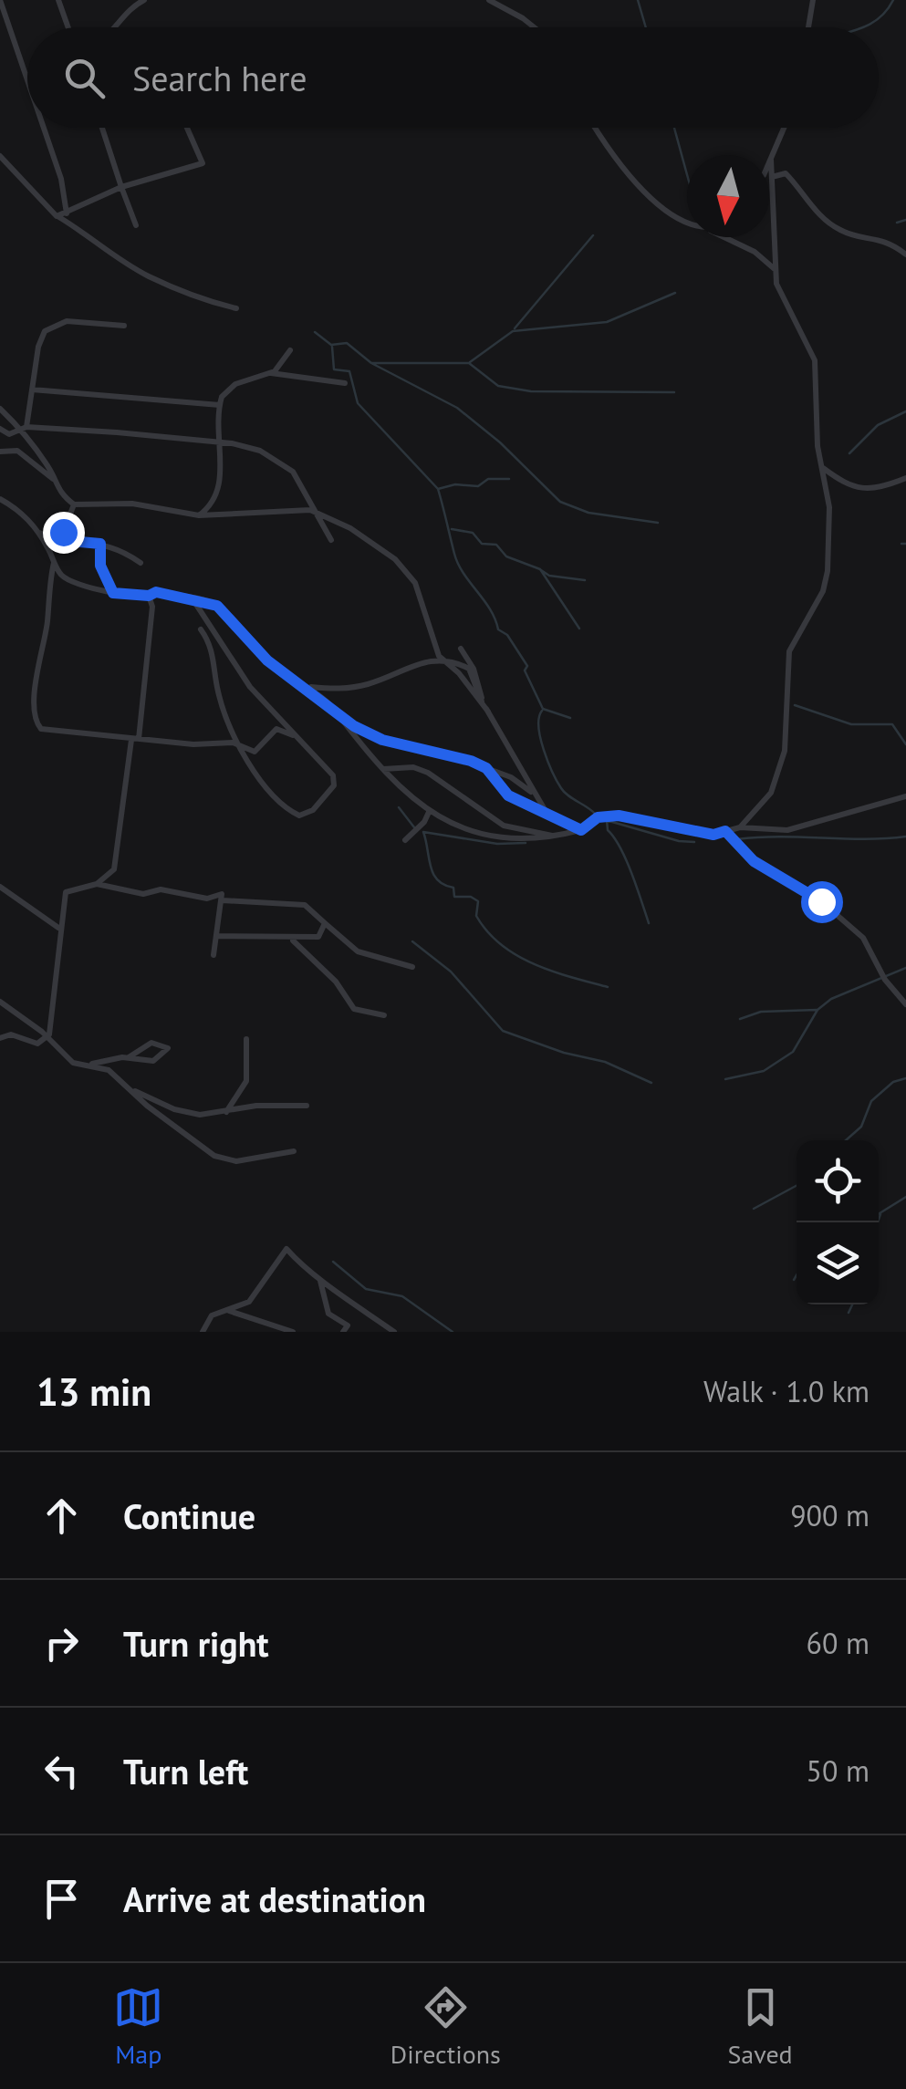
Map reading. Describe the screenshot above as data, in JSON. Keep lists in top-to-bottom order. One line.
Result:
{"north":"bottom","page":{"search":"Search here","heading":["13 min","Walk · 1.0 km"],"list":[["Continue","900 m"],["Turn right","60 m"],["Turn left","50 m"],"Arrive at destination"],"nav":["Map","Directions","Saved"]}}
